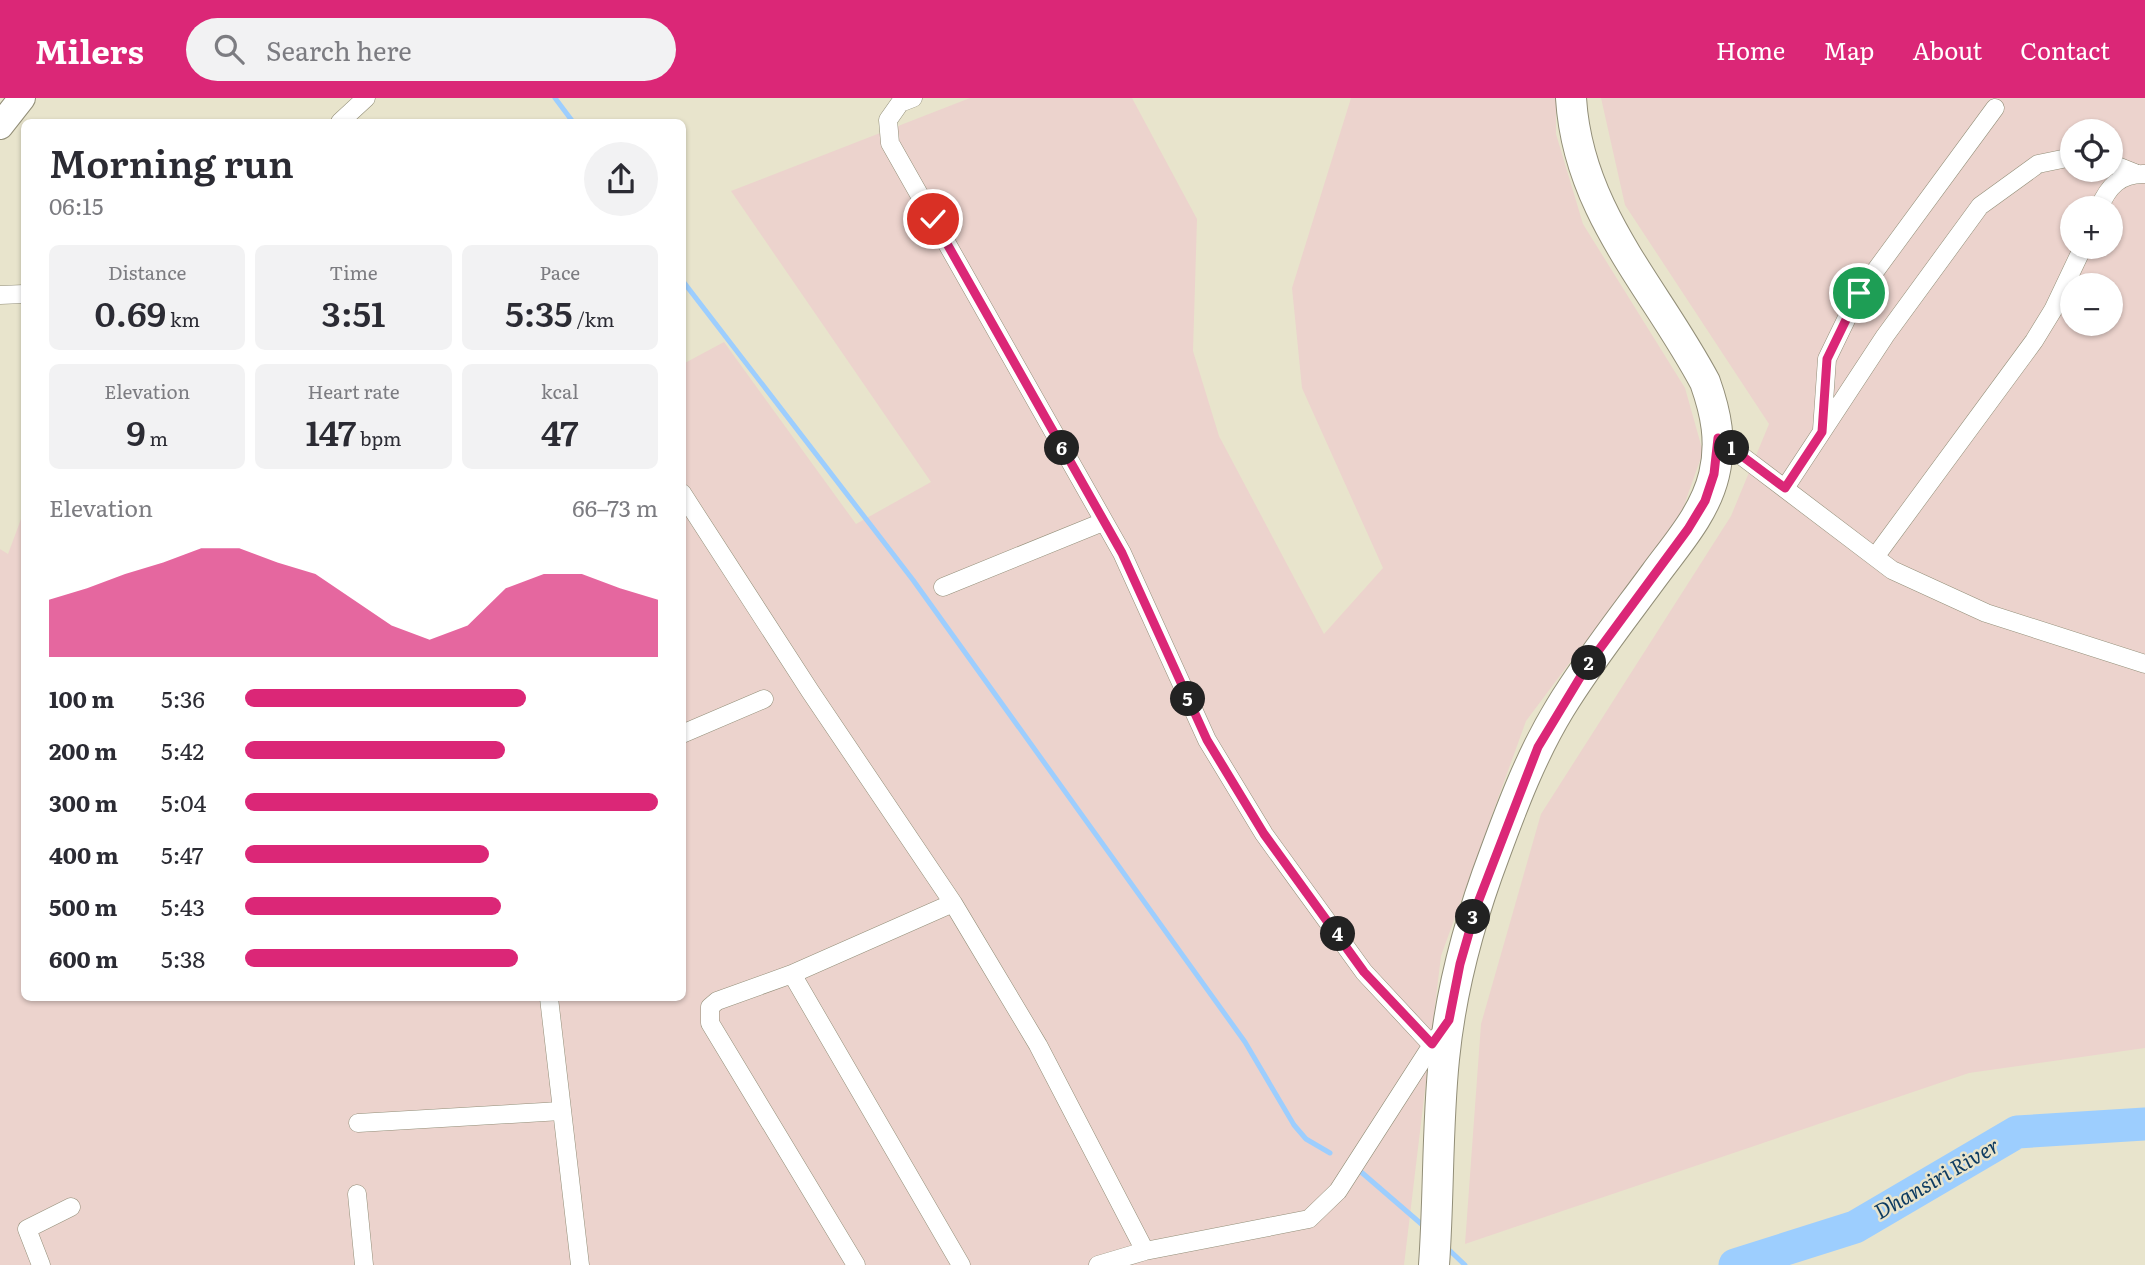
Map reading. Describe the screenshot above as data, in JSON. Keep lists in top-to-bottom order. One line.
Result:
{"water":["Dhansiri River"],"page":{"header":"Milers","search":"Search here","nav":["Home","Map","About","Contact"],"map_buttons":["+","−"],"heading":["Morning run","06:15"],"stats":[["Distance","0.69 km"],["Time","3:51"],["Pace","5:35 /km"],["Elevation","9 m"],["Heart rate","147 bpm"],["kcal","47"]],"pins":["1","6","2","5","3","4"],"chart":["Elevation","66–73 m"],"list":[{"name":"100 m","note":"5:36"},{"name":"200 m","note":"5:42"},{"name":"300 m","note":"5:04"},{"name":"400 m","note":"5:47"},{"name":"500 m","note":"5:43"},{"name":"600 m","note":"5:38"}]}}
